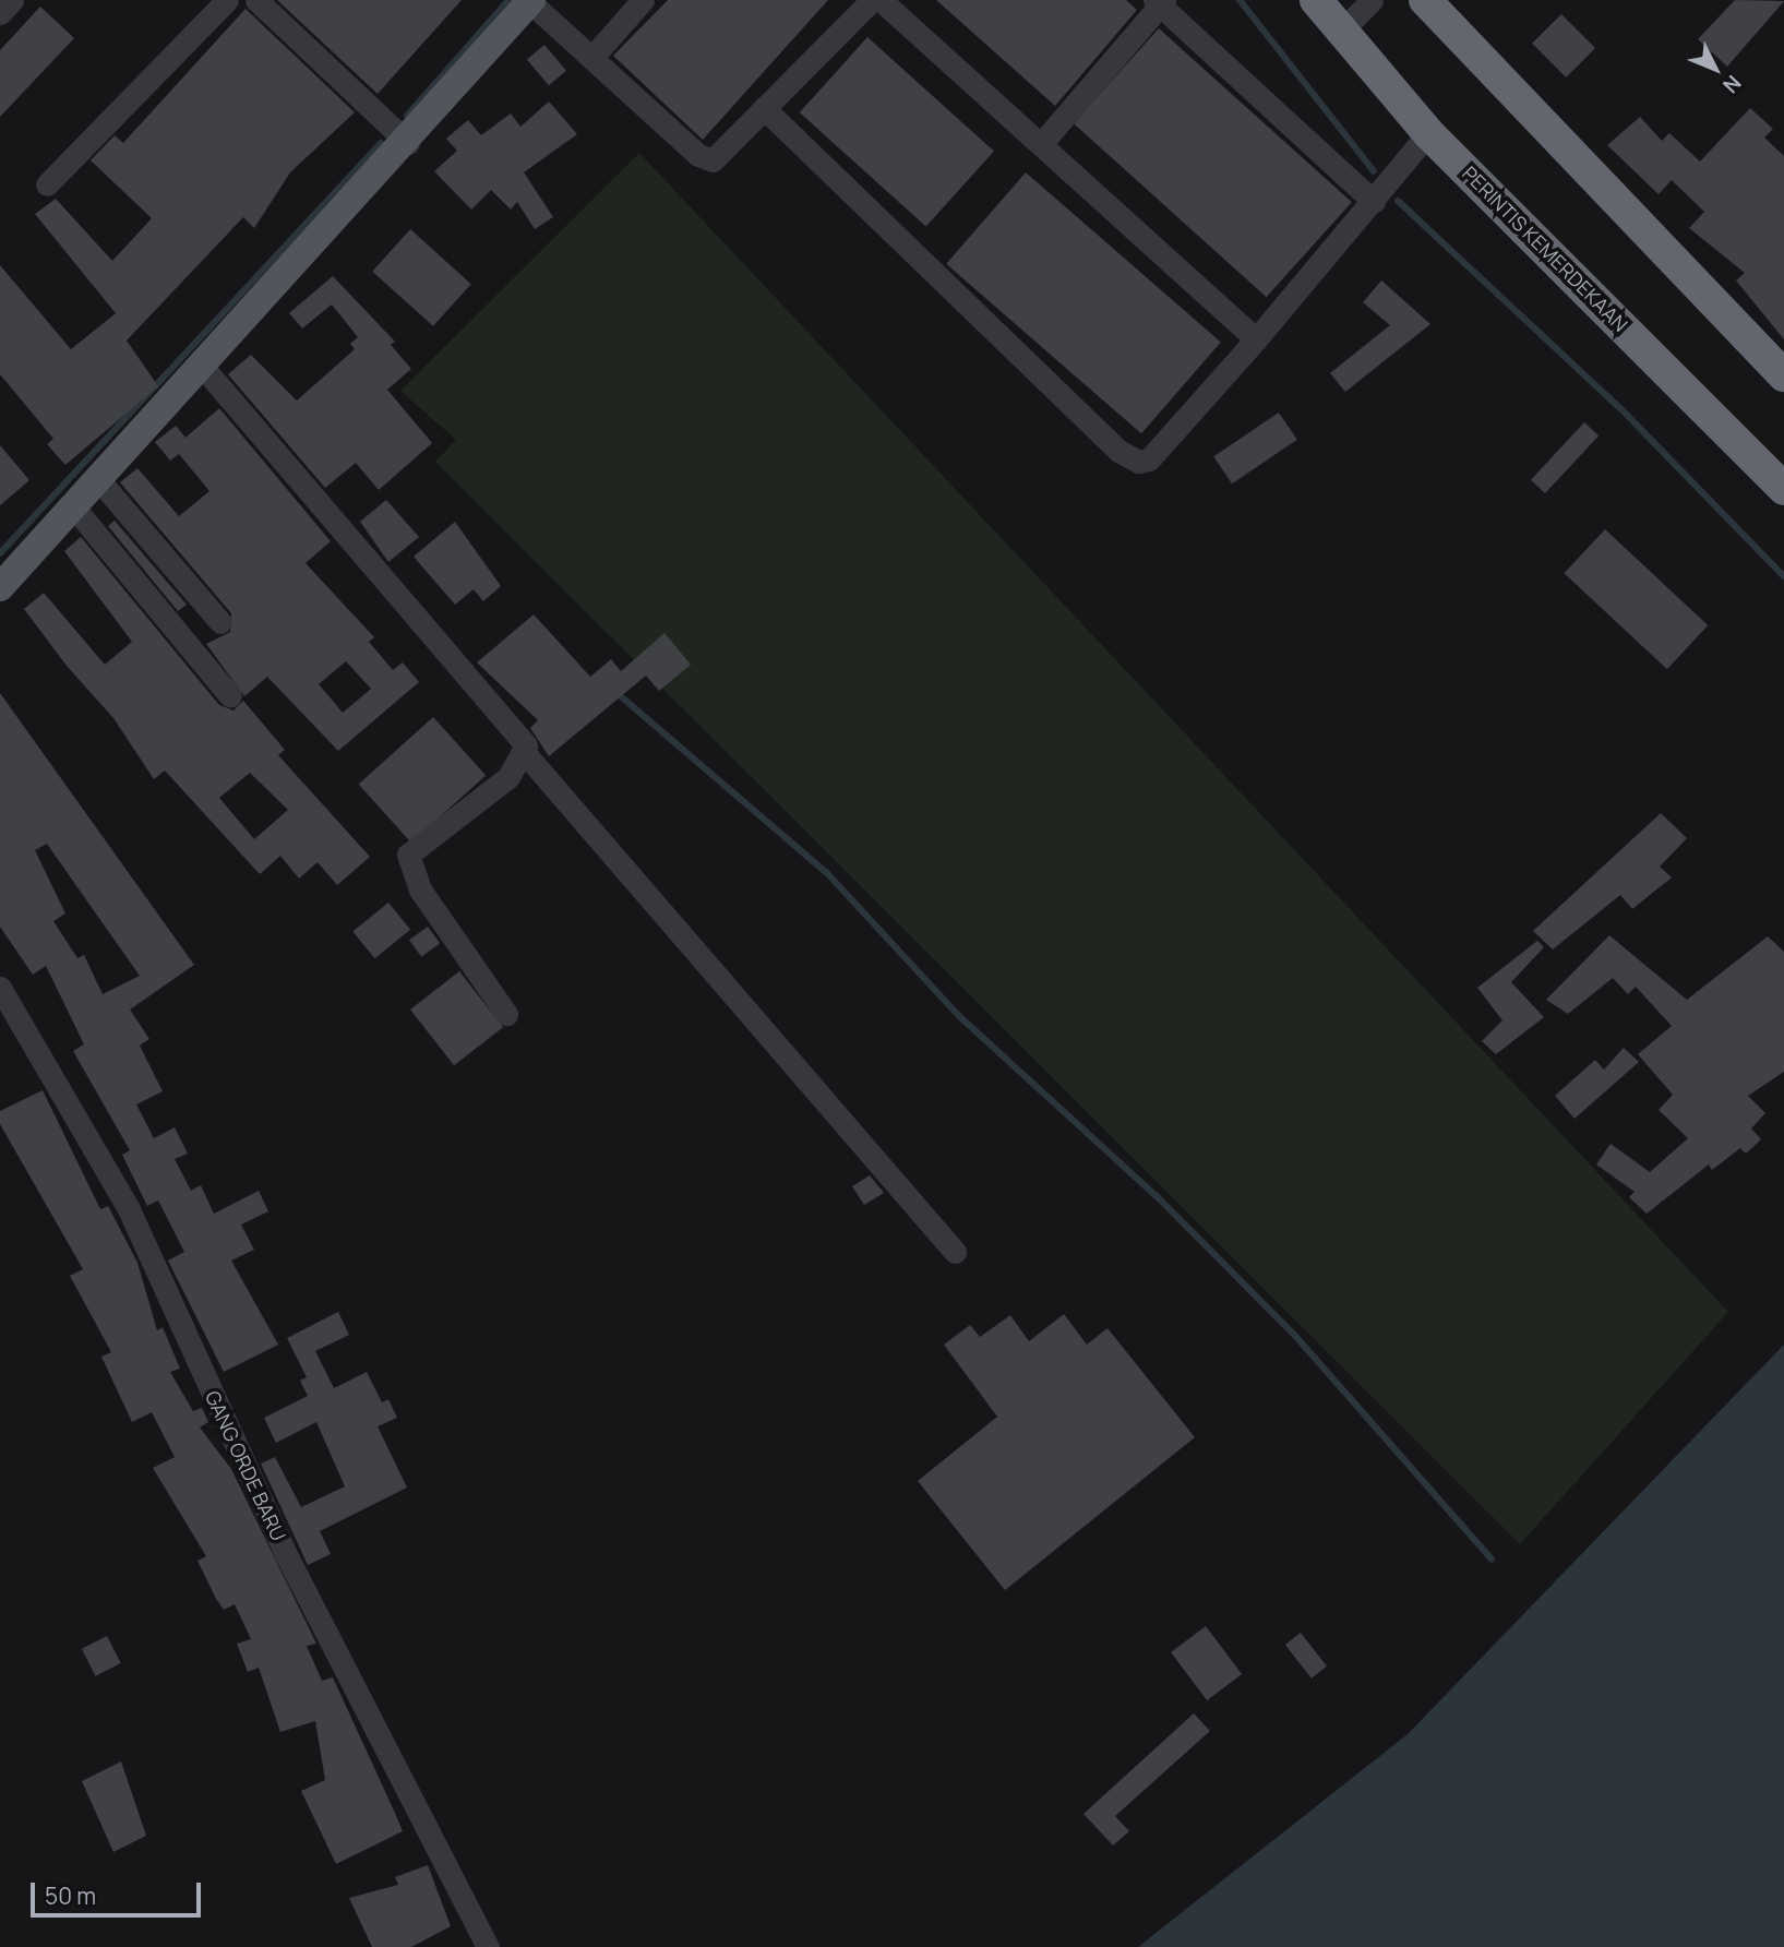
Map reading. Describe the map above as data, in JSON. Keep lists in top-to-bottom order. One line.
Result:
{"streets":{"highway":["PERINTIS KEMERDEKAAN"],"street":["GANG ORDE BARU"]},"scale_bar":"50 m","north":"bottom right"}
